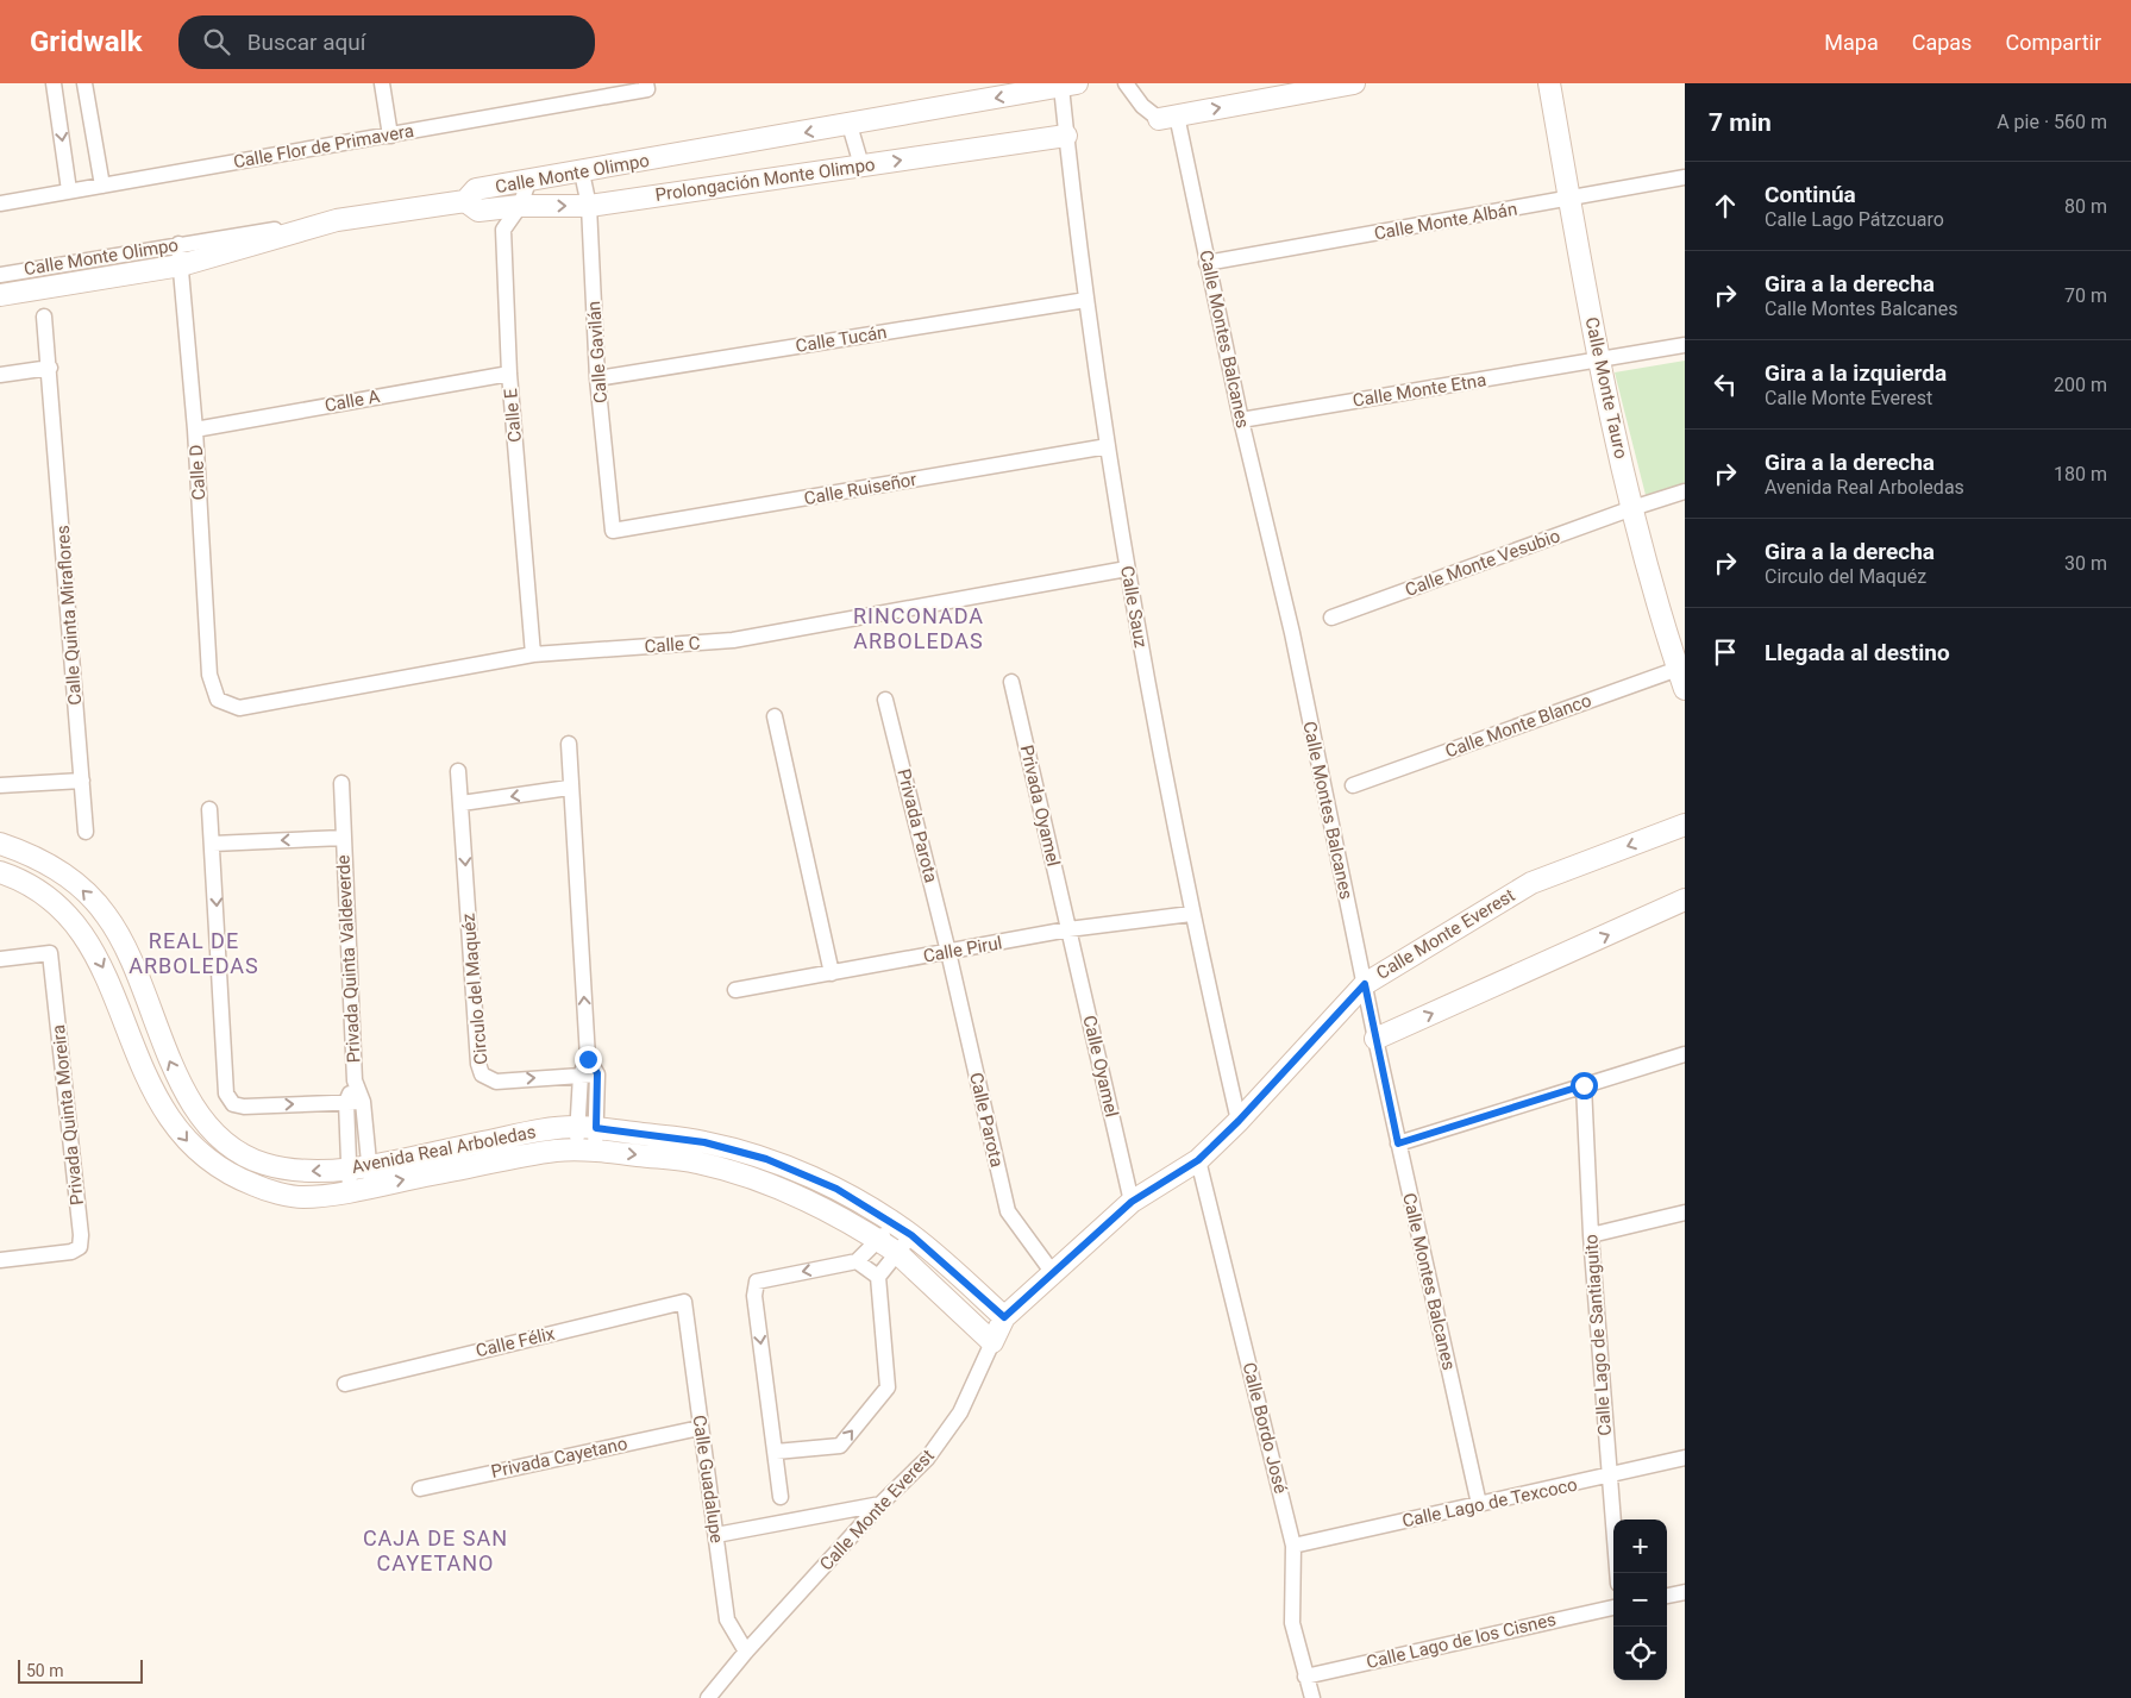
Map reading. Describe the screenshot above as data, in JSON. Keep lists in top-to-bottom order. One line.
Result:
{"streets":{"main road":["Calle Monte Olimpo","Prolongación Monte Olimpo","Calle Monte Tauro","Calle Monte Everest","Avenida Real Arboledas"],"street":["Calle Flor de Primavera","Calle Monte Albán","Calle Tucán","Calle Montes Balcanes","Calle Gavilán","Calle Monte Etna","Calle A","Calle E","Calle D","Calle Ruiseñor","Calle Monte Vesubio","Calle Sauz","Calle Quinta Miraflores","Calle C","Calle Monte Blanco","Privada Oyamel","Privada Parota","Calle Pirul","Privada Quinta Valdeverde","Circulo del Maquéz","Calle Oyamel","Privada Quinta Moreira","Calle Parota","Calle Lago de Santiaguito","Calle Félix","Calle Bordo José","Privada Cayetano","Calle Guadalupe","Calle Lago de Texcoco","Calle Lago de los Cisnes"]},"crossings":[["Calle Monte Olimpo","Prolongación Monte Olimpo"],["Calle Monte Olimpo","Calle Gavilán"],["Calle Monte Olimpo","Calle E"],["Calle Monte Olimpo","Calle D"],["Calle Monte Olimpo","Calle Sauz"],["Prolongación Monte Olimpo","Calle Gavilán"],["Prolongación Monte Olimpo","Calle E"],["Prolongación Monte Olimpo","Calle Sauz"],["Calle Monte Albán","Calle Montes Balcanes"],["Calle Monte Albán","Calle Monte Tauro"],["Calle Tucán","Calle Gavilán"],["Calle Tucán","Calle Sauz"],["Calle Montes Balcanes","Calle Monte Etna"],["Calle Montes Balcanes","Calle Monte Everest"],["Calle Montes Balcanes","Calle Lago de Texcoco"],["Calle Gavilán","Calle Ruiseñor"],["Calle Monte Tauro","Calle Monte Etna"],["Calle Monte Tauro","Calle Monte Vesubio"],["Calle Monte Tauro","Calle Monte Blanco"],["Calle A","Calle E"],["Calle A","Calle D"],["Calle E","Calle C"],["Calle D","Calle C"],["Calle Ruiseñor","Calle Sauz"],["Calle Sauz","Calle C"],["Calle Sauz","Calle Monte Everest"],["Calle Sauz","Calle Pirul"],["Privada Oyamel","Calle Pirul"],["Privada Oyamel","Calle Oyamel"],["Privada Parota","Calle Pirul"],["Privada Parota","Calle Parota"],["Calle Monte Everest","Calle Oyamel"],["Calle Monte Everest","Calle Parota"],["Calle Monte Everest","Avenida Real Arboledas"],["Calle Monte Everest","Calle Bordo José"],["Calle Monte Everest","Calle Guadalupe"],["Calle Pirul","Calle Oyamel"],["Calle Pirul","Calle Parota"],["Privada Quinta Valdeverde","Avenida Real Arboledas"],["Calle Lago de Santiaguito","Calle Lago de Texcoco"],["Calle Félix","Calle Guadalupe"],["Calle Bordo José","Calle Lago de Texcoco"],["Calle Bordo José","Calle Lago de los Cisnes"],["Privada Cayetano","Calle Guadalupe"]],"one_way":["Calle Monte Olimpo","Prolongación Monte Olimpo"],"districts":["RINCONADA ARBOLEDAS","REAL DE ARBOLEDAS","CAJA DE SAN CAYETANO"],"scale_bar":"50 m","page":{"header":"Gridwalk","search":"Buscar aquí","nav":["Mapa","Capas","Compartir"],"heading":["7 min","A pie · 560 m"],"list":[["Continúa","Calle Lago Pátzcuaro","80 m"],["Gira a la derecha","Calle Montes Balcanes","70 m"],["Gira a la izquierda","Calle Monte Everest","200 m"],["Gira a la derecha","Avenida Real Arboledas","180 m"],["Gira a la derecha","Circulo del Maquéz","30 m"],"Llegada al destino"],"map_buttons":["+","−"],"scale":"50 m"}}
